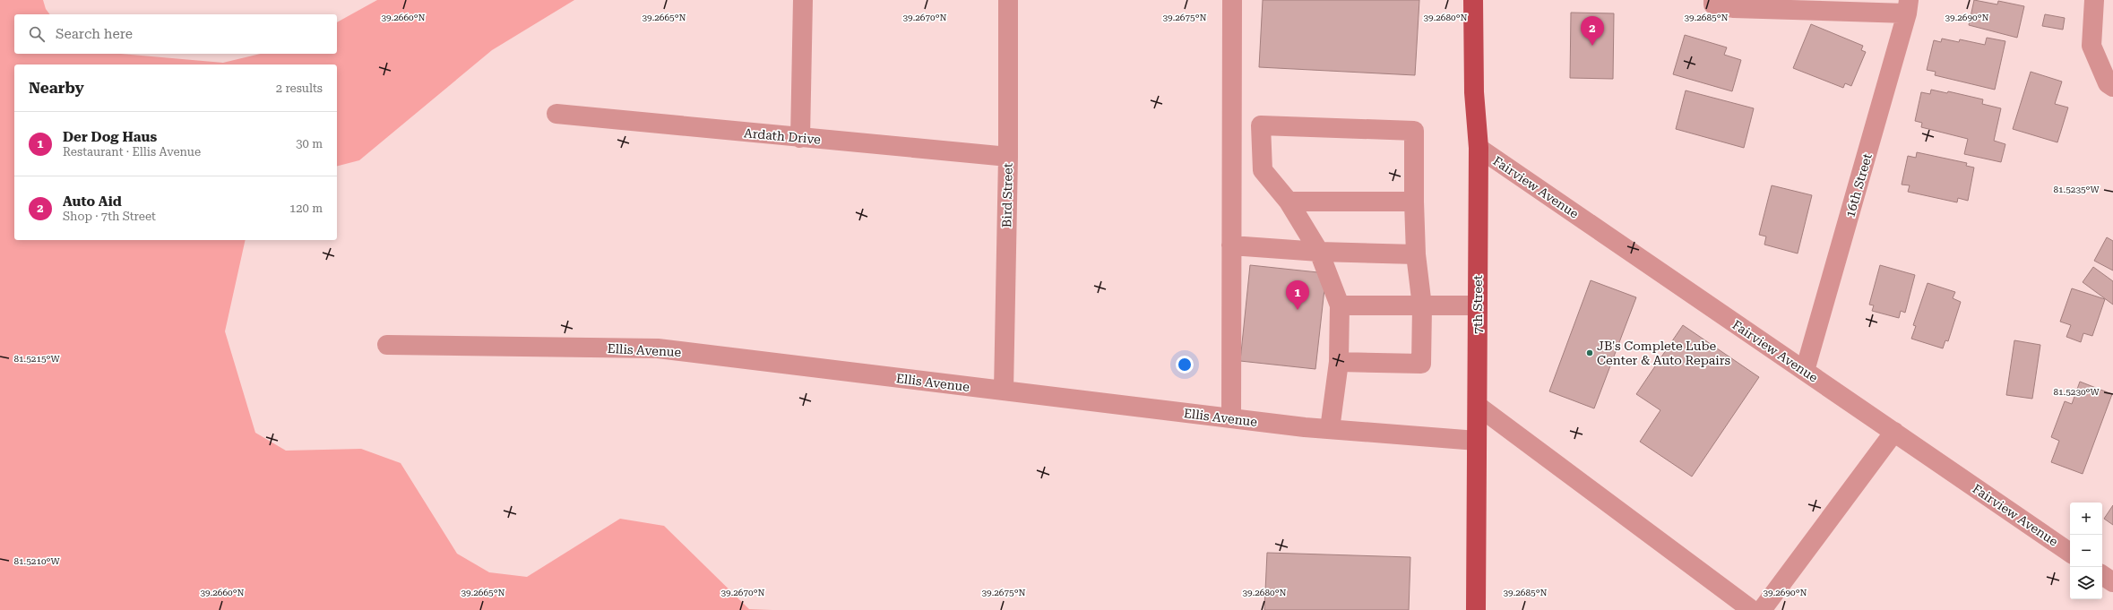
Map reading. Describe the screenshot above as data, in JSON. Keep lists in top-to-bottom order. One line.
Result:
{"streets":{"main road":["7th Street"],"street":["Ardath Drive","16th Street","Fairview Avenue","Bird Street","Ellis Avenue"]},"crossings":[["Ardath Drive","Bird Street"],["16th Street","Fairview Avenue"],["Fairview Avenue","7th Street"],["Bird Street","Ellis Avenue"],["7th Street","Ellis Avenue"]],"places":["JB's Complete Lube Center & Auto Repairs"],"page":{"search":"Search here","pins":["2","1"],"heading":["Nearby","2 results"],"list":[{"mark":"1","name":"Der Dog Haus","note":"Restaurant · Ellis Avenue","value":"30 m"},{"mark":"2","name":"Auto Aid","note":"Shop · 7th Street","value":"120 m"}],"map_buttons":["+","−"]},"coordinates":["39.2660°N","39.2665°N","39.2670°N","39.2675°N","39.2680°N","39.2685°N","39.2690°N","81.5235°W","81.5215°W","81.5230°W","81.5210°W"]}
